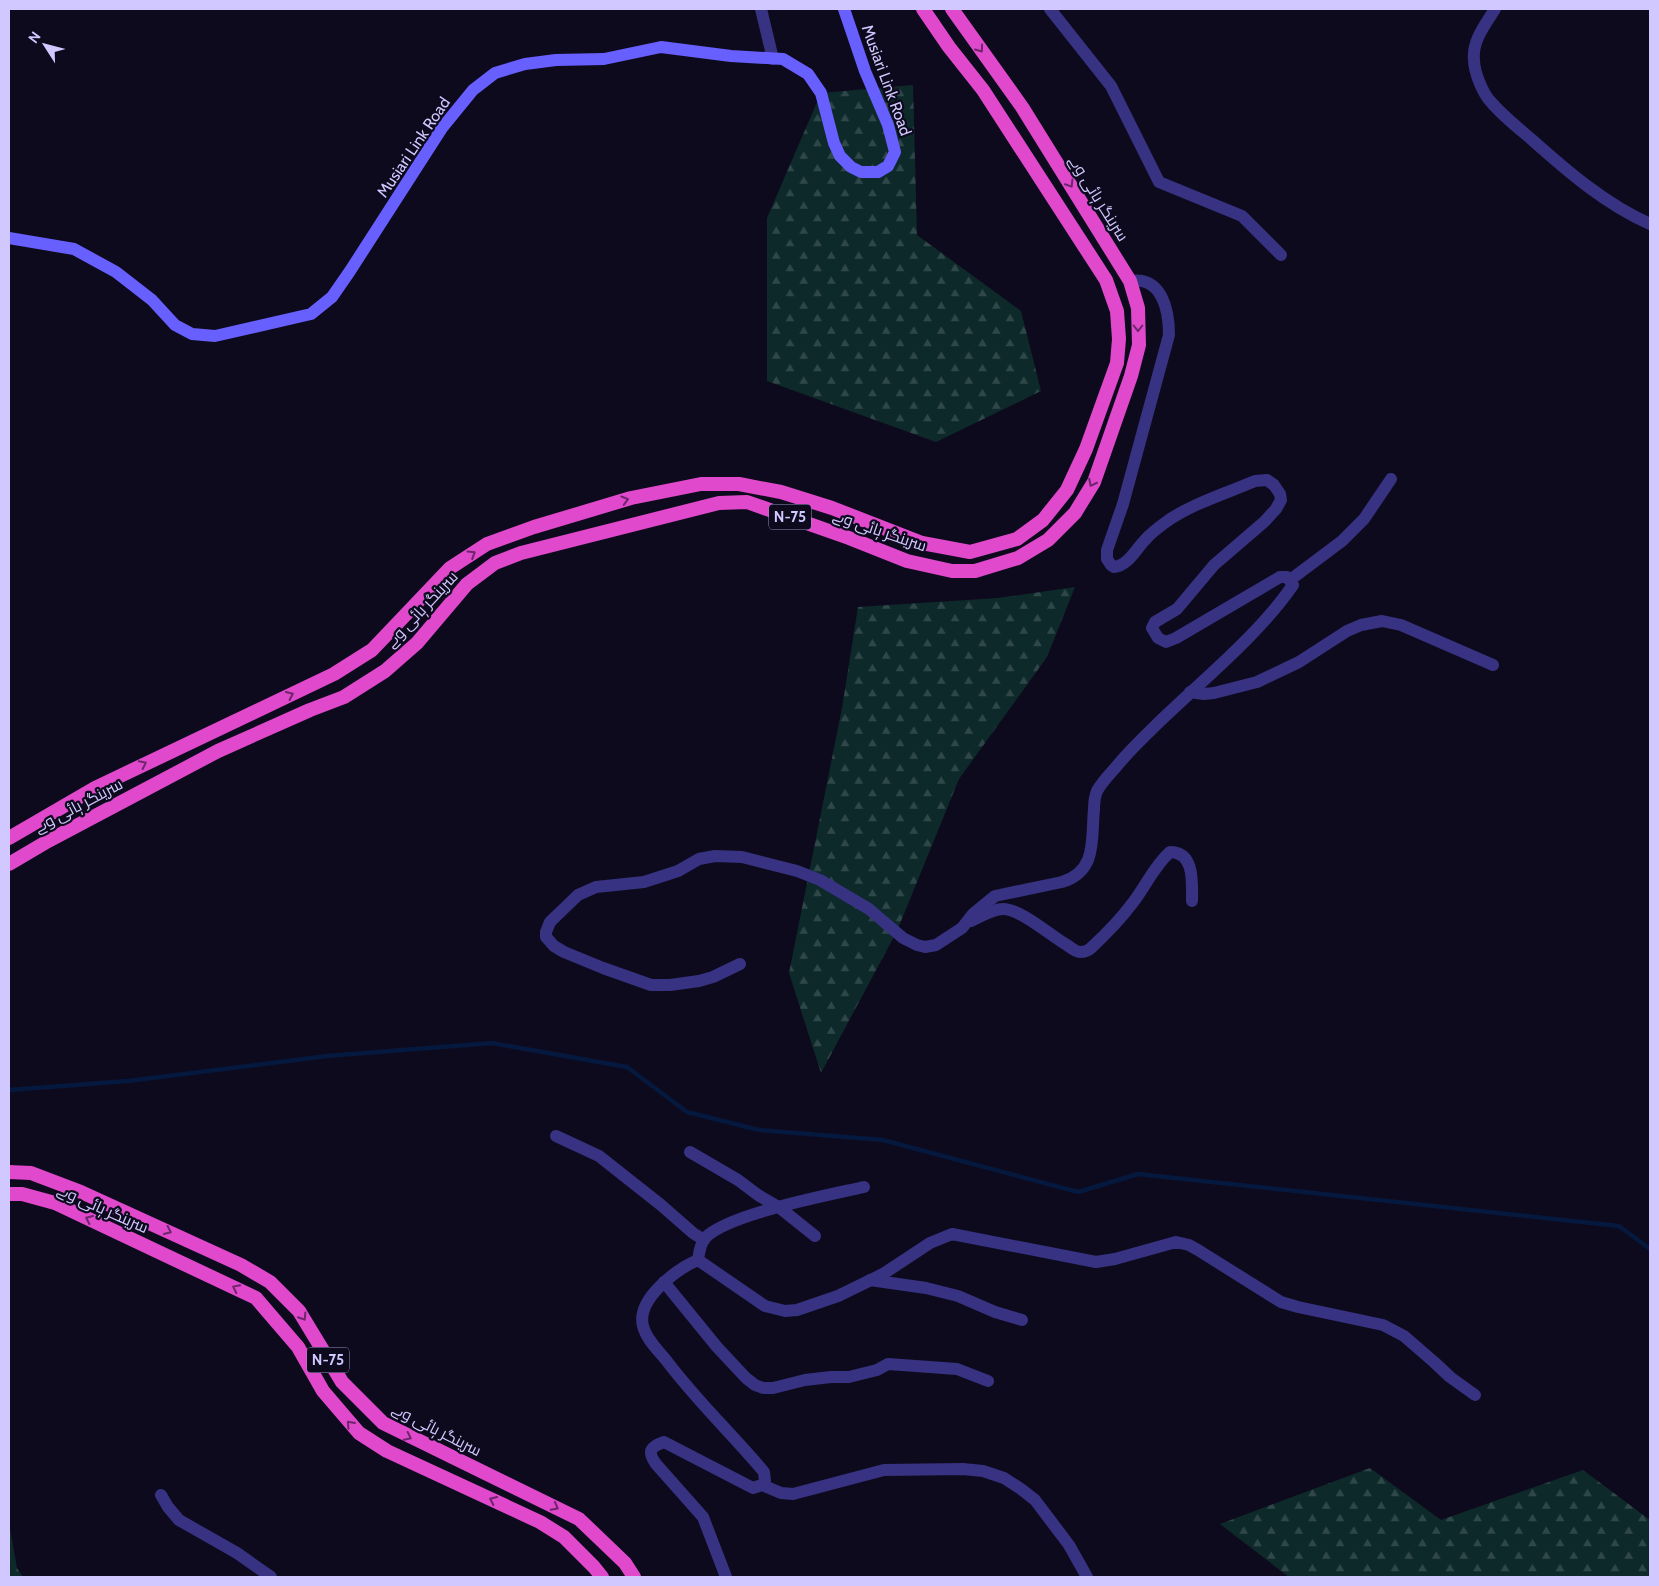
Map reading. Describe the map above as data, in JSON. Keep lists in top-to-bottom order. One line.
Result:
{"streets":{"highway":["سرینگر ہائی وے","N-75"],"main road":["Musiari Link Road"]},"north":"top left"}
